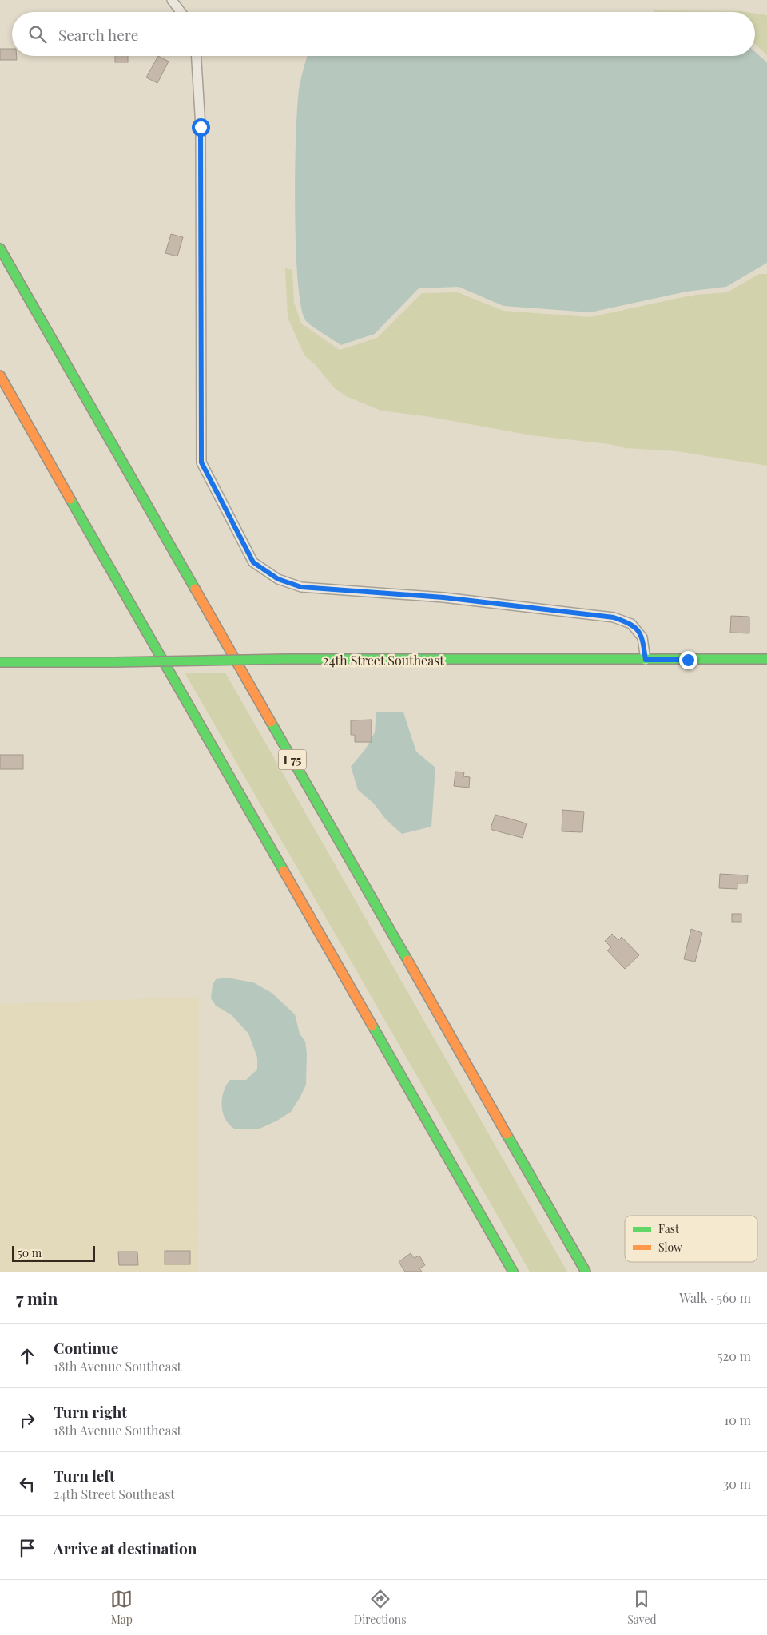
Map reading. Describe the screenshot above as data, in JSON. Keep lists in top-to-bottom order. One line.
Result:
{"streets":{"main road":["24th Street Southeast","I 75"]},"legend":["Fast","Slow"],"scale_bar":"50 m","page":{"search":"Search here","scale":"50 m","heading":["7 min","Walk · 560 m"],"list":[["Continue","18th Avenue Southeast","520 m"],["Turn right","18th Avenue Southeast","10 m"],["Turn left","24th Street Southeast","30 m"],"Arrive at destination"],"nav":["Map","Directions","Saved"]}}
